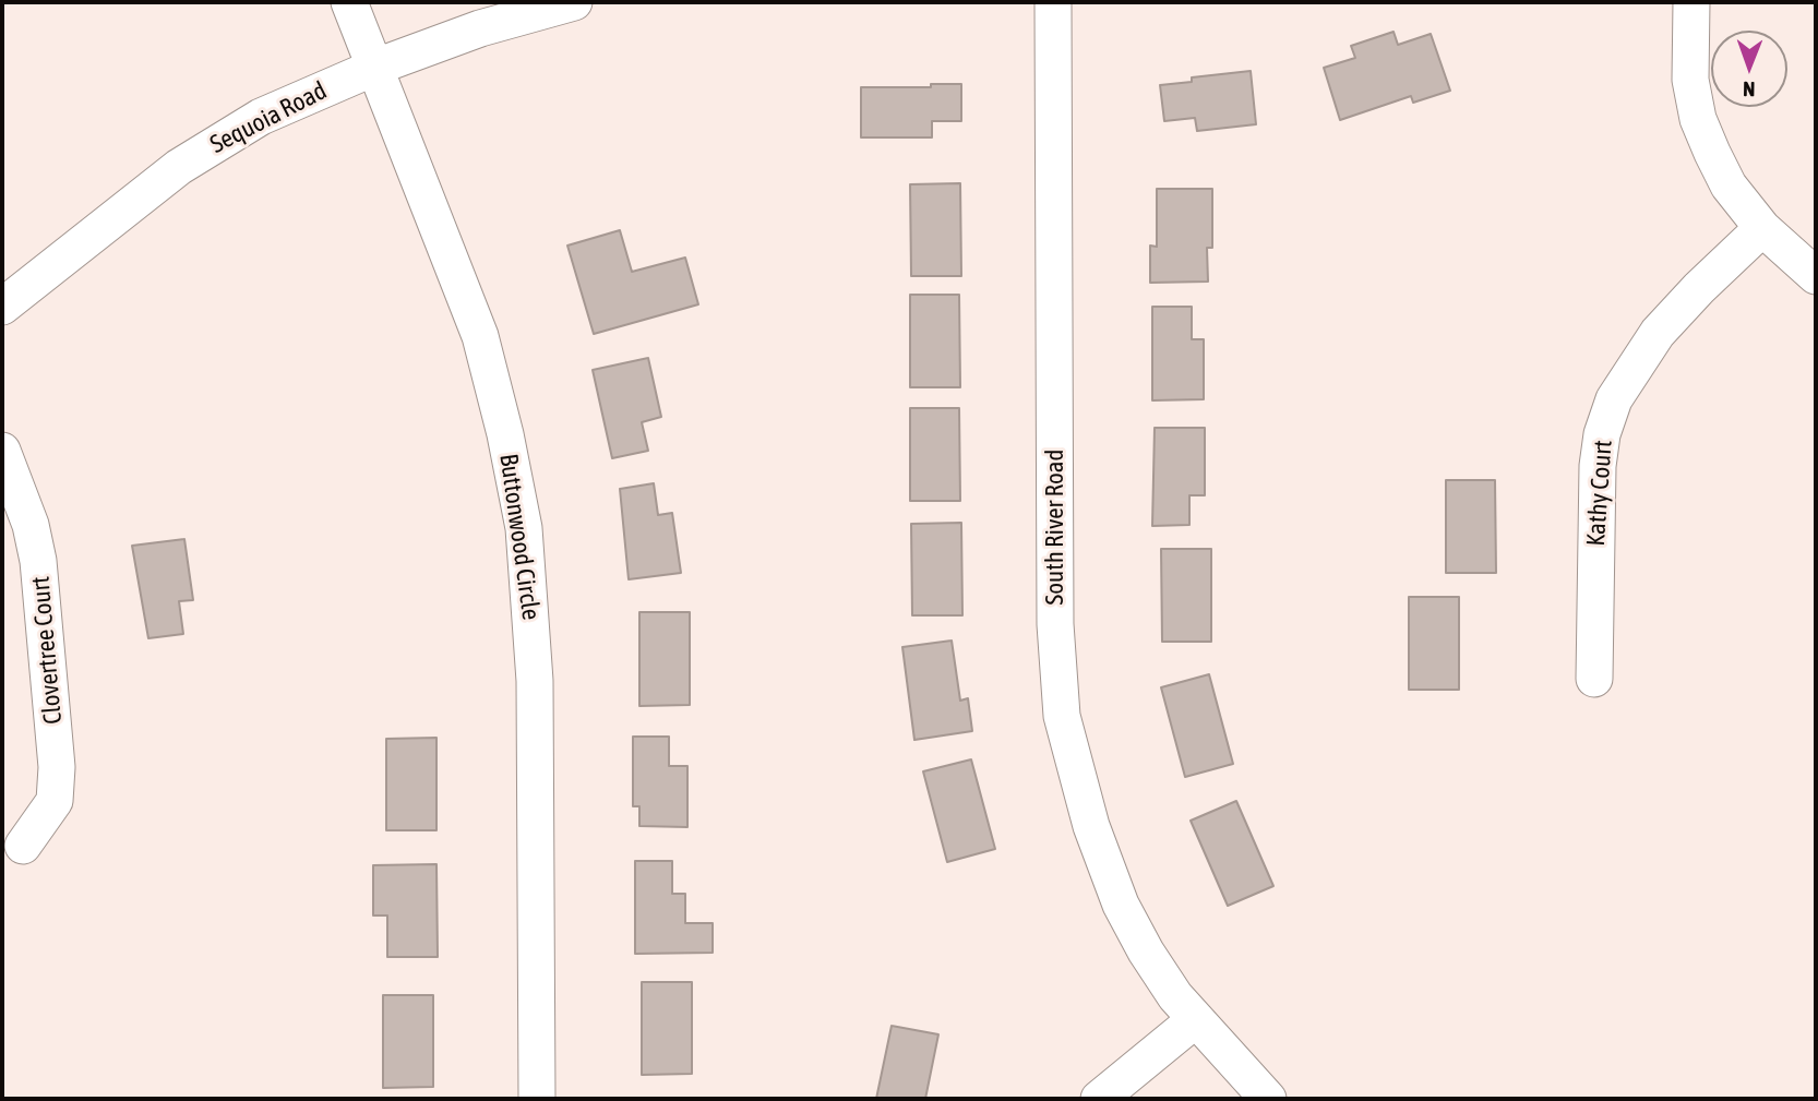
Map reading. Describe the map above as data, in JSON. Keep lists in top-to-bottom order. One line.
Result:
{"streets":{"street":["Sequoia Road","Kathy Court","South River Road","Buttonwood Circle","Clovertree Court"]},"crossings":[["Sequoia Road","Buttonwood Circle"]],"north":"bottom"}
